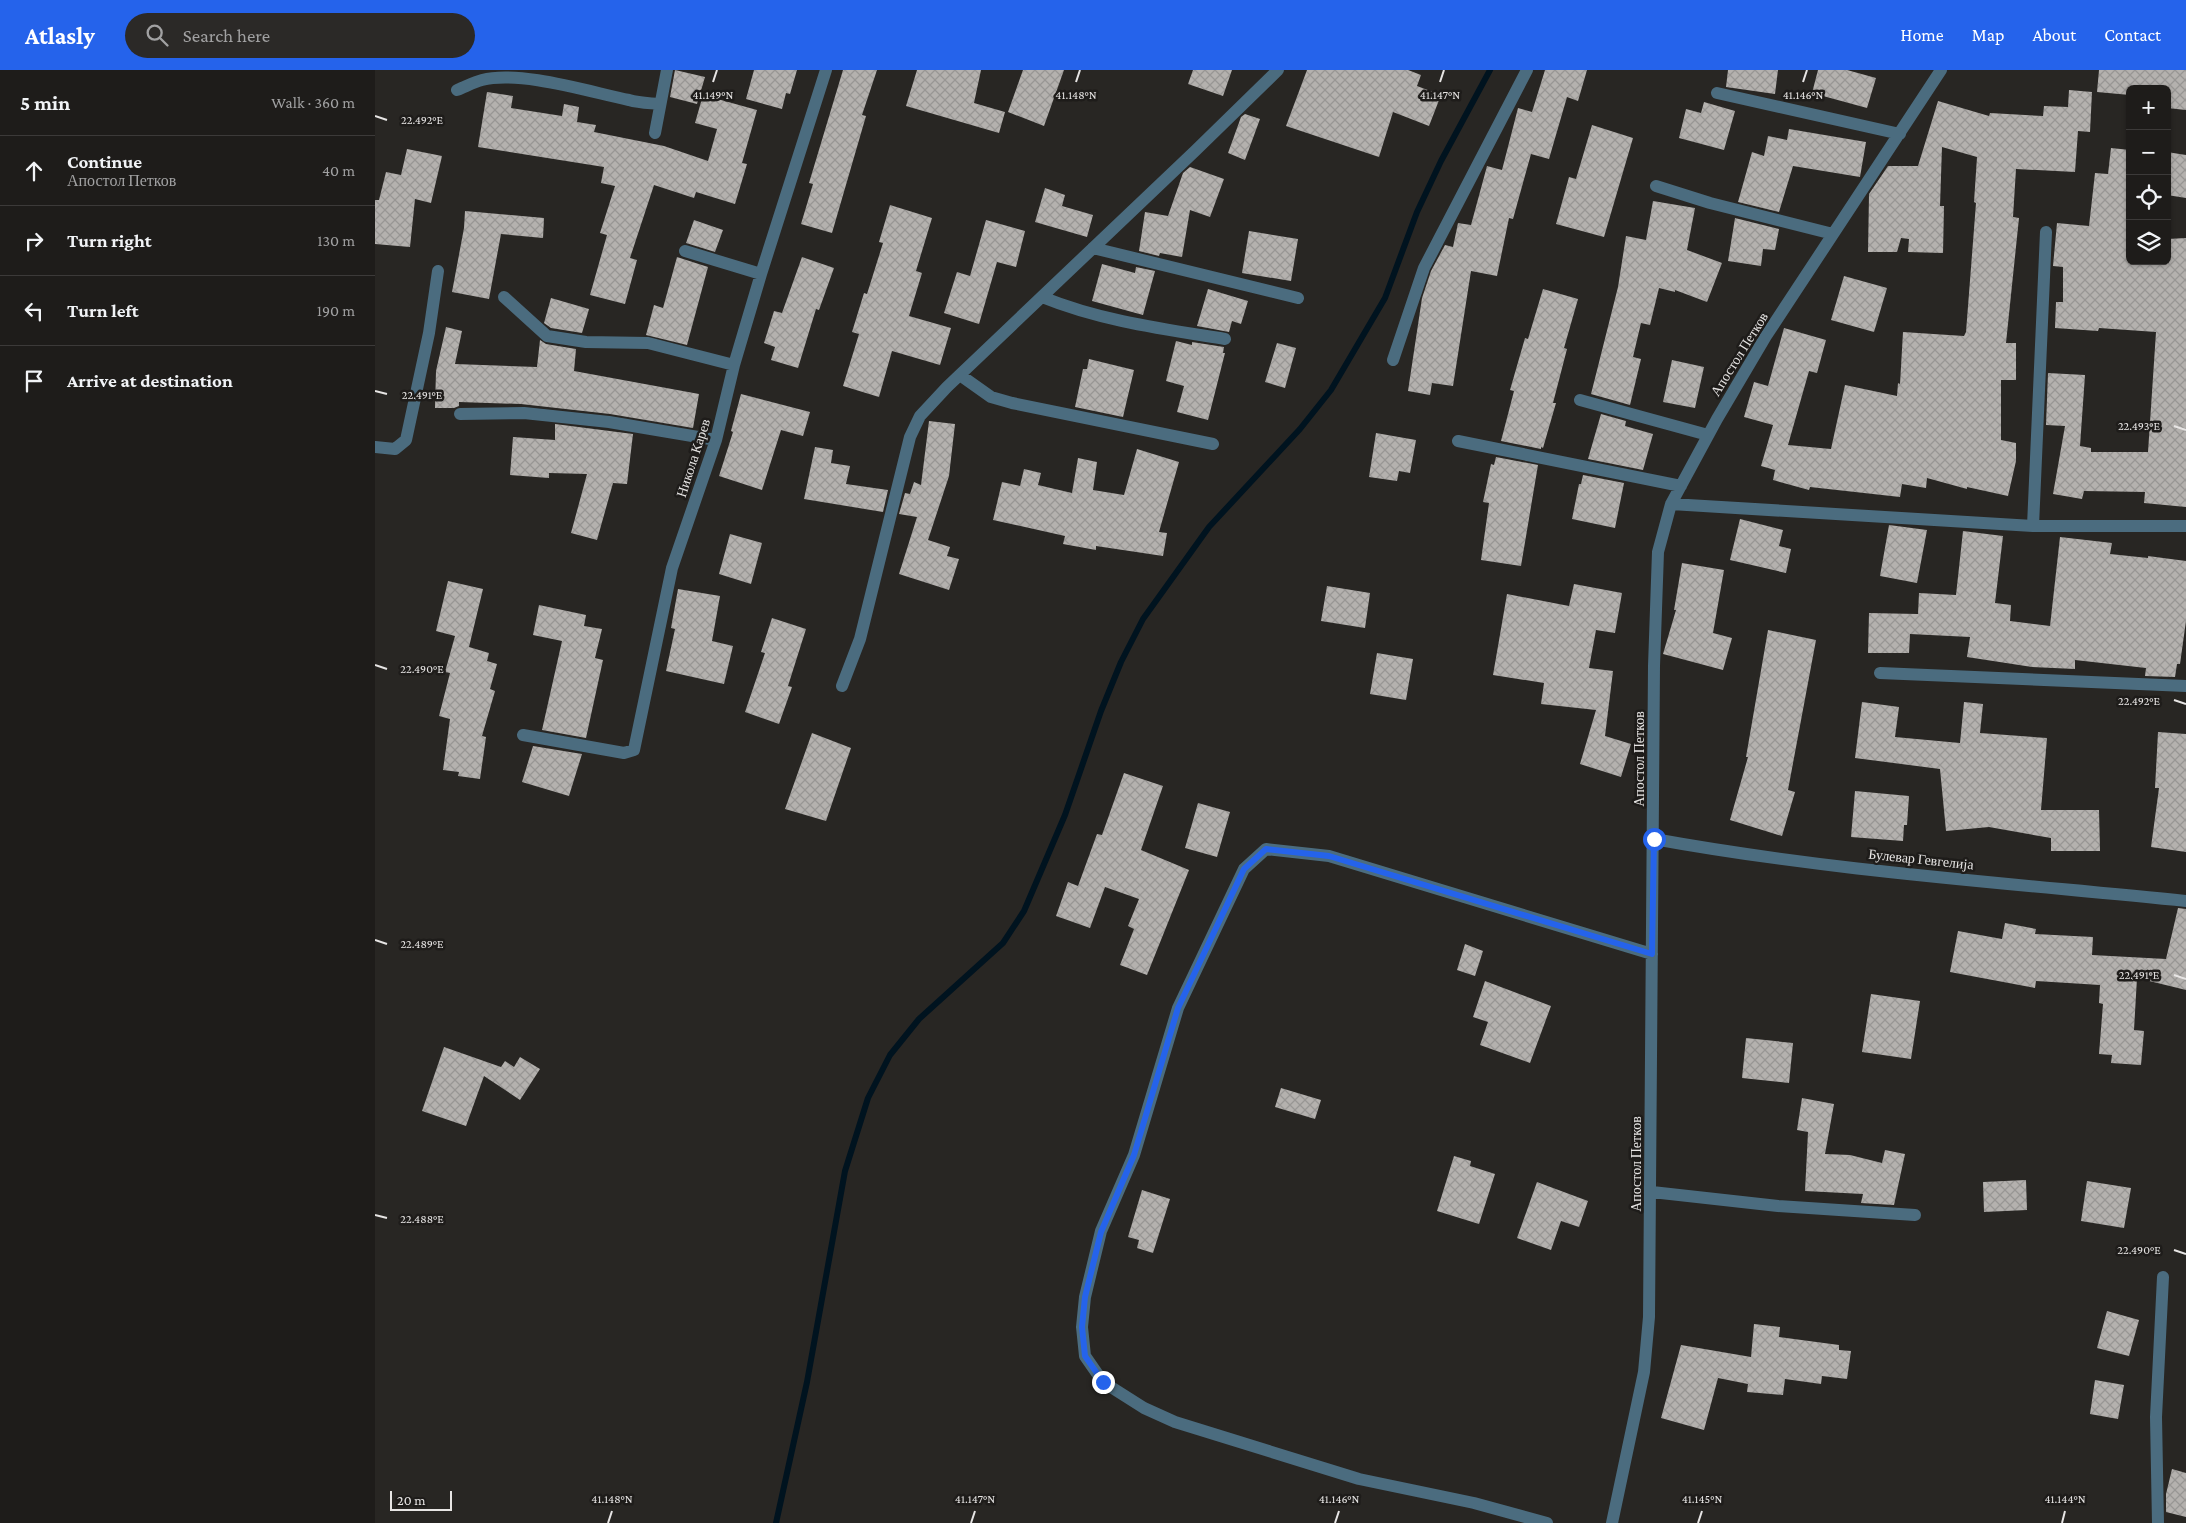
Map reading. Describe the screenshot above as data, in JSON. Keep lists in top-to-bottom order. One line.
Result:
{"streets":{"street":["Апостол Петков","Никола Карев","Булевар Гевгелија"]},"crossings":[["Апостол Петков","Булевар Гевгелија"]],"scale_bar":"20 m","page":{"header":"Atlasly","search":"Search here","nav":["Home","Map","About","Contact"],"heading":["5 min","Walk · 360 m"],"map_buttons":["+","−"],"list":[["Continue","Апостол Петков","40 m"],["Turn right","130 m"],["Turn left","190 m"],"Arrive at destination"],"scale":"20 m"},"coordinates":["41.149°N","41.148°N","41.147°N","41.146°N","22.492°E","22.491°E","22.493°E","22.490°E","22.489°E","22.488°E","41.145°N","41.144°N"]}
